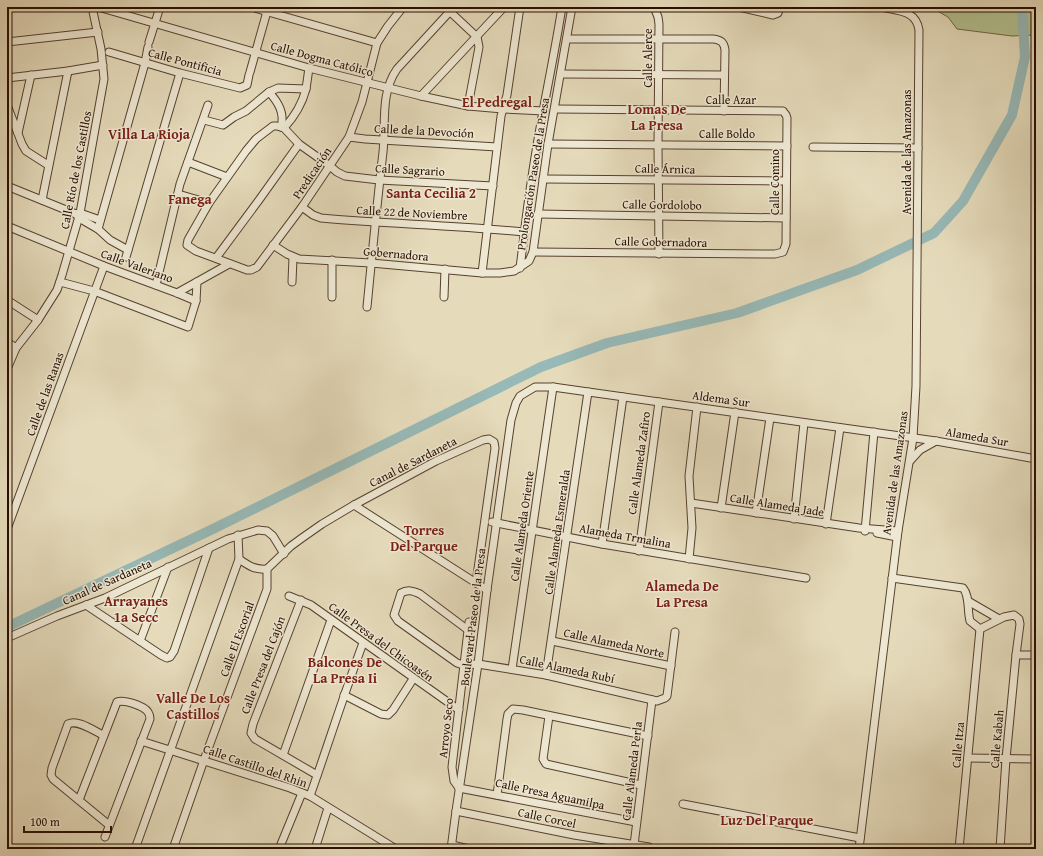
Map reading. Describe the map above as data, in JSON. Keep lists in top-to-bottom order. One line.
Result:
{"streets":{"street":["Calle Alerce","Calle Dogma Católico","Calle Pontificia","Calle Azar","Calle de la Devoción","Calle Boldo","Avenida de las Amazonas","Calle Árnica","Calle Río de los Castillos","Calle Sagrario","Predicación","Prolongación Paseo de la Presa","Calle Comino","Calle Gordolobo","Calle 22 de Noviembre","Calle Gobernadora","Gobernadora","Calle Valeriano","Calle de las Ranas","Aldema Sur","Alameda Sur","Canal de Sardaneta","Calle Alameda Zafiro","Calle Alameda Jade","Calle Alameda Oriente","Calle Alameda Esmeralda","Alameda Trmalina","Boulevard Paseo de la Presa","Calle El Escorial","Calle Presa del Chicoasén","Calle Alameda Norte","Calle Presa del Cajón","Calle Alameda Rubí","Arroyo Seco","Calle Kabah","Calle Itza","Calle Castillo del Rhin","Calle Alameda Perla","Calle Presa Aguamilpa","Calle Corcel"]},"crossings":[["Calle Alerce","Calle Azar"],["Calle Alerce","Calle Boldo"],["Calle Alerce","Calle Árnica"],["Calle Alerce","Calle Gordolobo"],["Calle Alerce","Calle Gobernadora"],["Calle Dogma Católico","Calle Pontificia"],["Calle Dogma Católico","Predicación"],["Calle Dogma Católico","Prolongación Paseo de la Presa"],["Calle Azar","Prolongación Paseo de la Presa"],["Calle Azar","Calle Comino"],["Calle de la Devoción","Predicación"],["Calle Boldo","Prolongación Paseo de la Presa"],["Calle Boldo","Calle Comino"],["Avenida de las Amazonas","Aldema Sur"],["Avenida de las Amazonas","Alameda Sur"],["Avenida de las Amazonas","Calle Alameda Jade"],["Calle Árnica","Prolongación Paseo de la Presa"],["Calle Árnica","Calle Comino"],["Calle Río de los Castillos","Calle Valeriano"],["Calle Sagrario","Predicación"],["Predicación","Calle 22 de Noviembre"],["Predicación","Gobernadora"],["Prolongación Paseo de la Presa","Calle Gordolobo"],["Prolongación Paseo de la Presa","Calle 22 de Noviembre"],["Prolongación Paseo de la Presa","Calle Gobernadora"],["Prolongación Paseo de la Presa","Gobernadora"],["Calle Comino","Calle Gordolobo"],["Calle Comino","Calle Gobernadora"],["Calle Valeriano","Calle de las Ranas"],["Aldema Sur","Alameda Sur"],["Aldema Sur","Calle Alameda Zafiro"],["Aldema Sur","Calle Alameda Oriente"],["Aldema Sur","Calle Alameda Esmeralda"],["Aldema Sur","Boulevard Paseo de la Presa"],["Canal de Sardaneta","Alameda Trmalina"],["Canal de Sardaneta","Calle El Escorial"],["Calle Alameda Zafiro","Alameda Trmalina"],["Calle Alameda Oriente","Alameda Trmalina"],["Calle Alameda Oriente","Calle Alameda Rubí"],["Calle Alameda Esmeralda","Alameda Trmalina"],["Calle Alameda Esmeralda","Calle Alameda Norte"],["Calle Alameda Esmeralda","Calle Alameda Rubí"],["Alameda Trmalina","Boulevard Paseo de la Presa"],["Boulevard Paseo de la Presa","Calle Alameda Rubí"],["Boulevard Paseo de la Presa","Arroyo Seco"],["Boulevard Paseo de la Presa","Calle Presa Aguamilpa"],["Boulevard Paseo de la Presa","Calle Corcel"],["Calle El Escorial","Calle Castillo del Rhin"],["Calle Presa del Chicoasén","Calle Presa del Cajón"],["Calle Presa del Chicoasén","Arroyo Seco"],["Calle Alameda Norte","Calle Alameda Rubí"],["Calle Alameda Rubí","Arroyo Seco"],["Calle Alameda Rubí","Calle Alameda Perla"],["Arroyo Seco","Calle Presa Aguamilpa"],["Calle Alameda Perla","Calle Presa Aguamilpa"],["Calle Alameda Perla","Calle Corcel"]],"districts":["El Pedregal","Lomas De La Presa","Villa La Rioja","Santa Cecilia 2","Fanega","Torres Del Parque","Alameda De La Presa","Arrayanes 1a Secc","Balcones De La Presa Ii","Valle De Los Castillos","Luz Del Parque"],"scale_bar":"100 m"}
